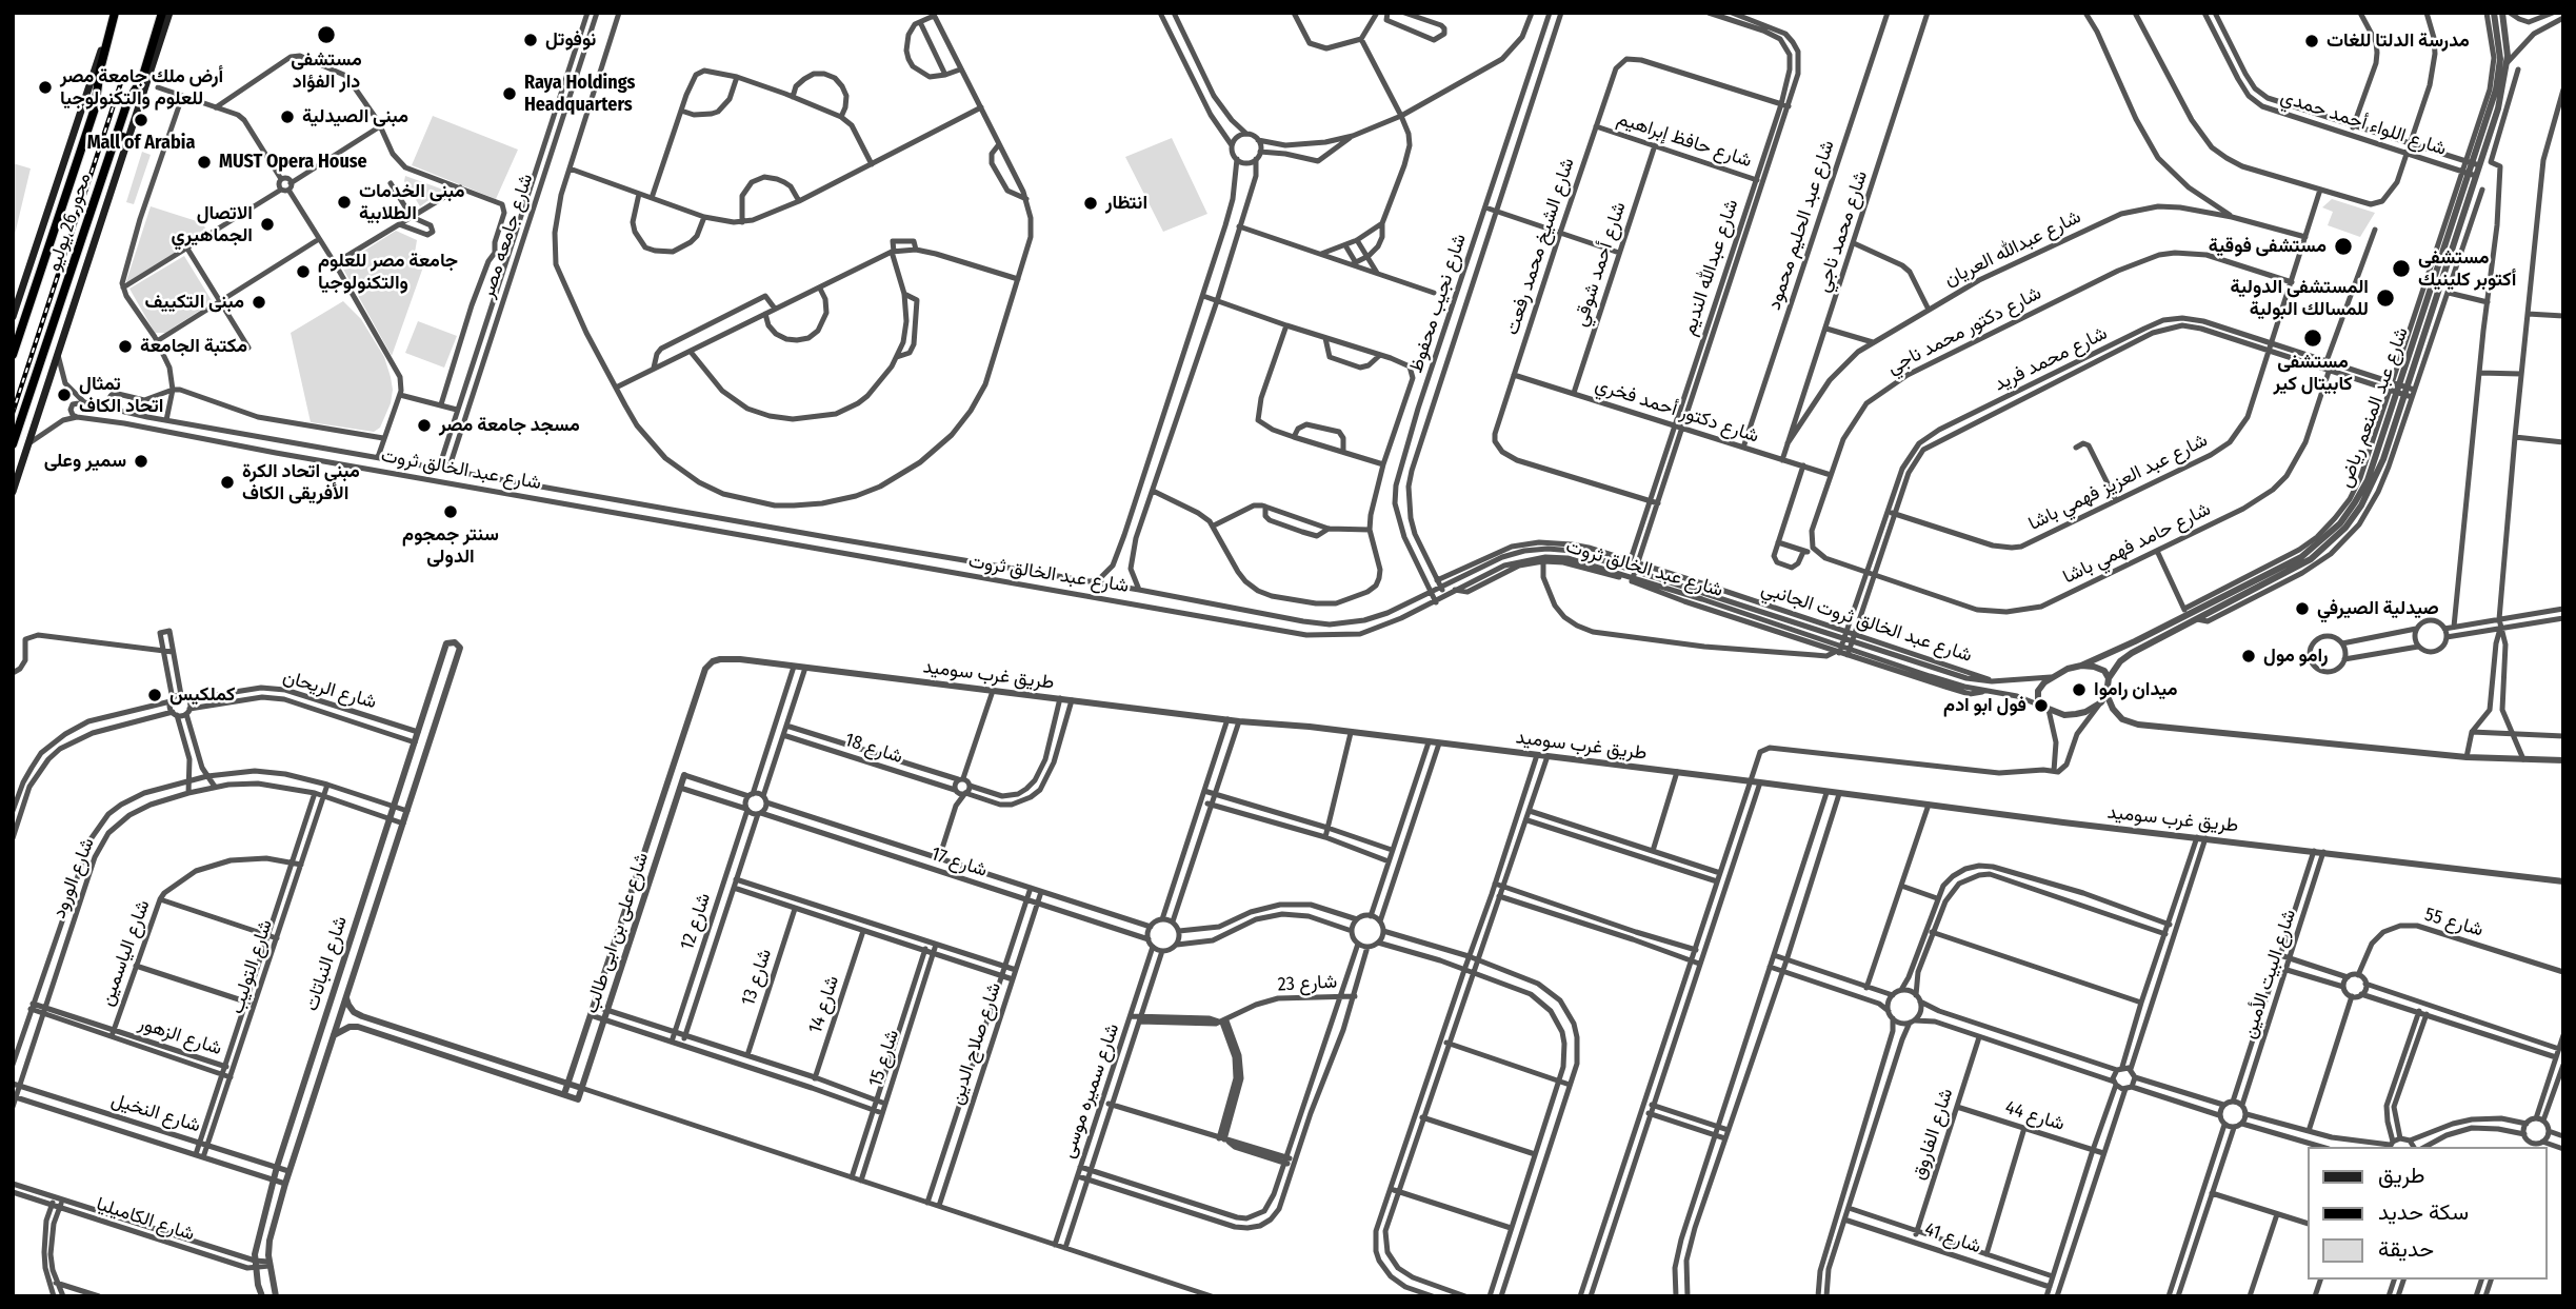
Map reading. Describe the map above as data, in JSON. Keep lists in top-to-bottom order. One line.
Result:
{"streets":{"highway":["محور 26 يوليو"],"street":["شارع اللواء أحمد حمدي","شارع حافظ إبراهيم","شارع عبد الحليم محمود","شارع محمد ناجي","شارع جامعه مصر","شارع الشيخ محمد رفعت","شارع عبدالله العريان","شارع أحمد شوقي","شارع عبدالله النديم","شارع نجيب محفوظ","شارع دكتور محمد ناجي","شارع محمد فريد","شارع عبد المنعم رياض","شارع دكتور أحمد فخري","شارع عبد الخالق ثروت","شارع عبد العزيز فهمي باشا","شارع حامد فهمي باشا","طريق غرب سوميد","شارع الريحان","شارع 18","شارع 17","شارع الورود","شارع 12","شارع 55","شارع على بن ابى طالب","شارع الياسمين","شارع النباتات","شارع التوليب","شارع البيت الأمين","شارع 13","شارع 23","شارع 14","شارع الزهور","شارع صلاح الدين","شارع 15","شارع سميره موسى","شارع النخيل","شارع 44","شارع الفاروق","شارع الكاميليا","شارع 41"]},"crossings":[["شارع اللواء أحمد حمدي","شارع عبد المنعم رياض"],["شارع حافظ إبراهيم","شارع الشيخ محمد رفعت"],["شارع حافظ إبراهيم","شارع أحمد شوقي"],["شارع حافظ إبراهيم","شارع عبدالله النديم"],["شارع عبد الحليم محمود","شارع دكتور أحمد فخري"],["شارع محمد ناجي","شارع عبدالله العريان"],["شارع محمد ناجي","شارع دكتور أحمد فخري"],["شارع جامعه مصر","شارع عبد الخالق ثروت"],["شارع الشيخ محمد رفعت","شارع عبدالله النديم"],["شارع الشيخ محمد رفعت","شارع دكتور أحمد فخري"],["شارع عبدالله العريان","شارع عبد العزيز فهمي باشا"],["شارع أحمد شوقي","شارع دكتور أحمد فخري"],["شارع عبدالله النديم","شارع دكتور أحمد فخري"],["شارع عبدالله النديم","شارع عبد الخالق ثروت"],["شارع نجيب محفوظ","شارع عبد الخالق ثروت"],["شارع دكتور محمد ناجي","شارع دكتور أحمد فخري"],["شارع دكتور محمد ناجي","شارع عبد العزيز فهمي باشا"],["شارع محمد فريد","شارع عبد المنعم رياض"],["شارع محمد فريد","شارع عبد الخالق ثروت"],["شارع محمد فريد","شارع عبد العزيز فهمي باشا"],["شارع محمد فريد","شارع حامد فهمي باشا"],["شارع عبد المنعم رياض","شارع عبد الخالق ثروت"],["طريق غرب سوميد","شارع على بن ابى طالب"],["طريق غرب سوميد","شارع البيت الأمين"],["شارع الريحان","شارع النباتات"],["شارع 17","شارع 12"],["شارع 17","شارع صلاح الدين"],["شارع 17","شارع سميره موسى"],["شارع الورود","شارع النباتات"],["شارع الورود","شارع التوليب"],["شارع الورود","شارع الزهور"],["شارع الورود","شارع النخيل"],["شارع الياسمين","شارع التوليب"],["شارع الياسمين","شارع الزهور"],["شارع النباتات","شارع النخيل"],["شارع النباتات","شارع الكاميليا"],["شارع التوليب","شارع الزهور"],["شارع التوليب","شارع النخيل"],["شارع 44","شارع الفاروق"],["شارع الفاروق","شارع 41"]],"places":["مستشفى دار الفؤاد","نوفوتل","مدرسة الدلتا للغات","أرض ملك جامعة مصر للعلوم والتكنولوجيا","Raya Holdings Headquarters","مبنى الصيدلية","Mall of Arabia","MUST Opera House","مبنى الخدمات الطلابية","انتظار","الاتصال الجماهيري","مستشفى فوقية","مستشفى أكتوبر كلينيك","جامعة مصر للعلوم والتكنولوجيا","المستشفى الدولية للمسالك البولية","مبنى التكييف","مستشفى كابيتال كير","مكتبة الجامعة","تمثال اتحاد الكاف","مسجد جامعة مصر","سمير وعلى","مبنى اتحاد الكرة الأفريقى الكاف","سنتر جمجوم الدولى","صيدلية الصيرفي","رامو مول","ميدان راموا","كملكيس","فول ابو ادم"],"legend":["طريق","سكة حديد","حديقة"]}
